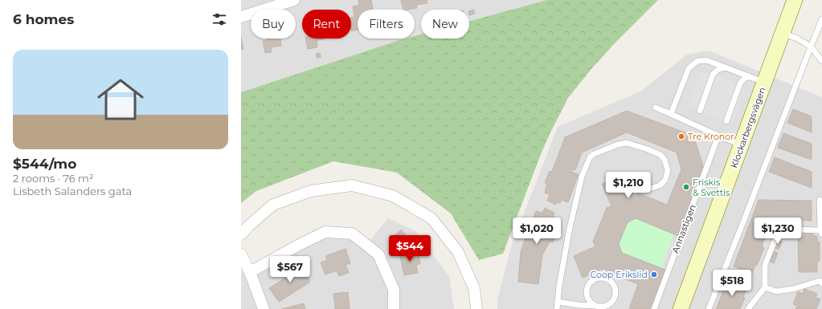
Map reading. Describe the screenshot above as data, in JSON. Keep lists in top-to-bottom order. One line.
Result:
{"streets":{"main road":["Klockarbergsvägen"],"lane":["Annastigen"]},"places":["Tre Kronor","Friskis & Svettis","Coop Erikslid"],"page":{"heading":"6 homes","chip":["Buy","Rent","Filters","New"],"list":[{"name":"$544/mo","note":"2 rooms · 76 m² · Lisbeth Salanders gata"}],"price":["$1,210","$1,020","$1,230","$544","$567","$518"]}}
